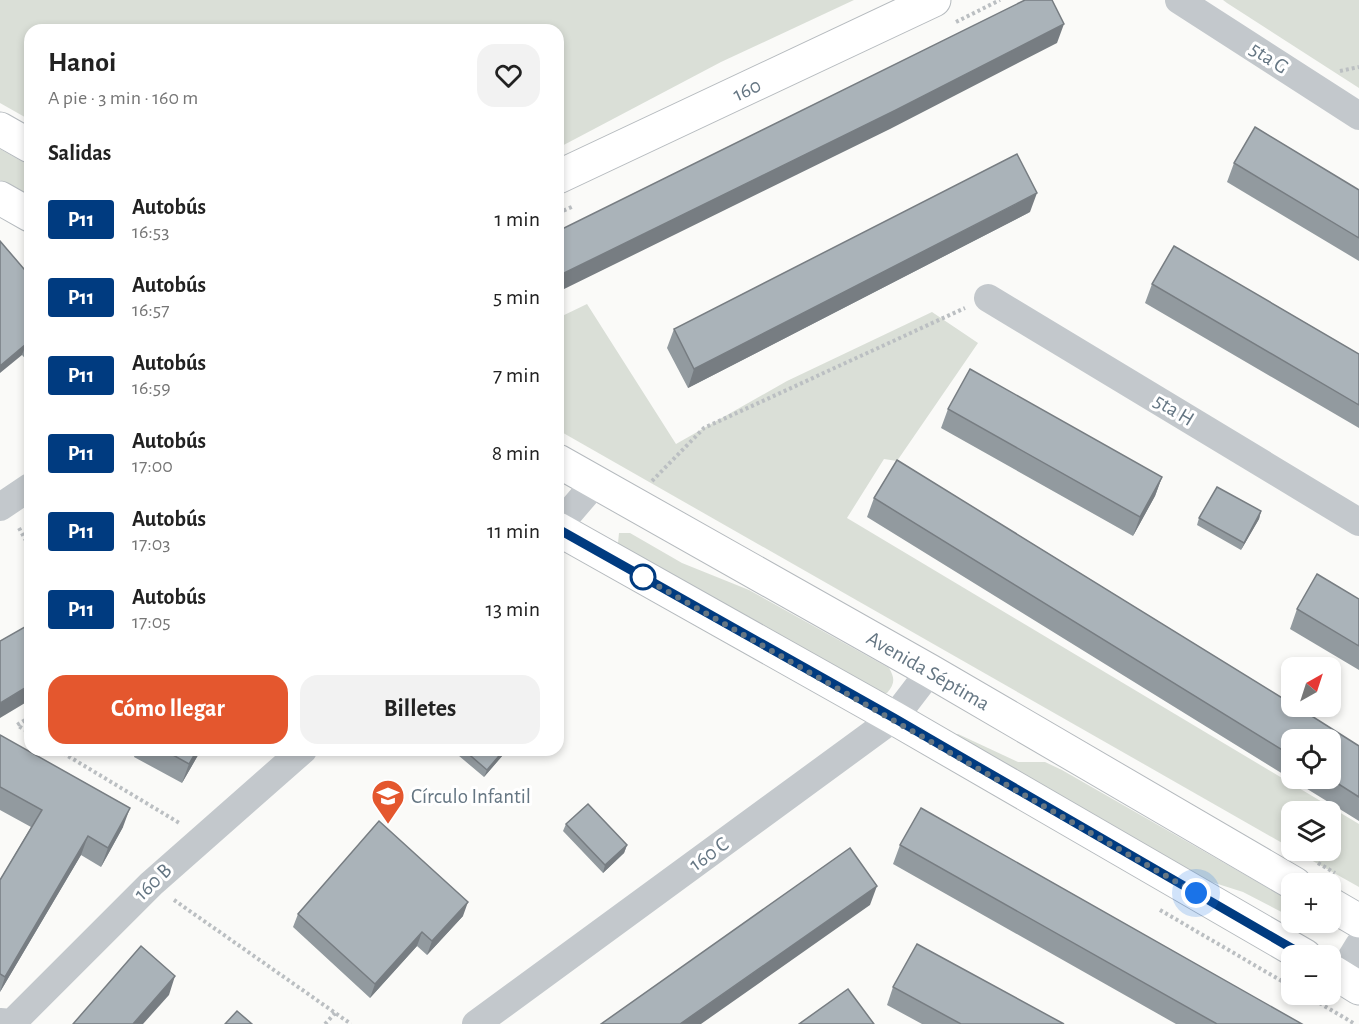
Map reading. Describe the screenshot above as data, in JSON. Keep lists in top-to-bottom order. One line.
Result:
{"streets":{"main road":["160","Avenida Séptima"],"street":["5ta G","5ta H","160 C","160 B"]},"crossings":[["Avenida Séptima","160 C"]],"places":{"school or university":["Círculo Infantil"]},"lines":["bus line P11"],"north":"top right","page":{"heading":[["Hanoi","A pie · 3 min · 160 m"],"Salidas"],"list":[{"mark":"P11","name":"Autobús","note":"16:53","value":"1 min"},{"mark":"P11","name":"Autobús","note":"16:57","value":"5 min"},{"mark":"P11","name":"Autobús","note":"16:59","value":"7 min"},{"mark":"P11","name":"Autobús","note":"17:00","value":"8 min"},{"mark":"P11","name":"Autobús","note":"17:03","value":"11 min"},{"mark":"P11","name":"Autobús","note":"17:05","value":"13 min"}],"map_buttons":["+","−"],"buttons":["Cómo llegar","Billetes"]}}
